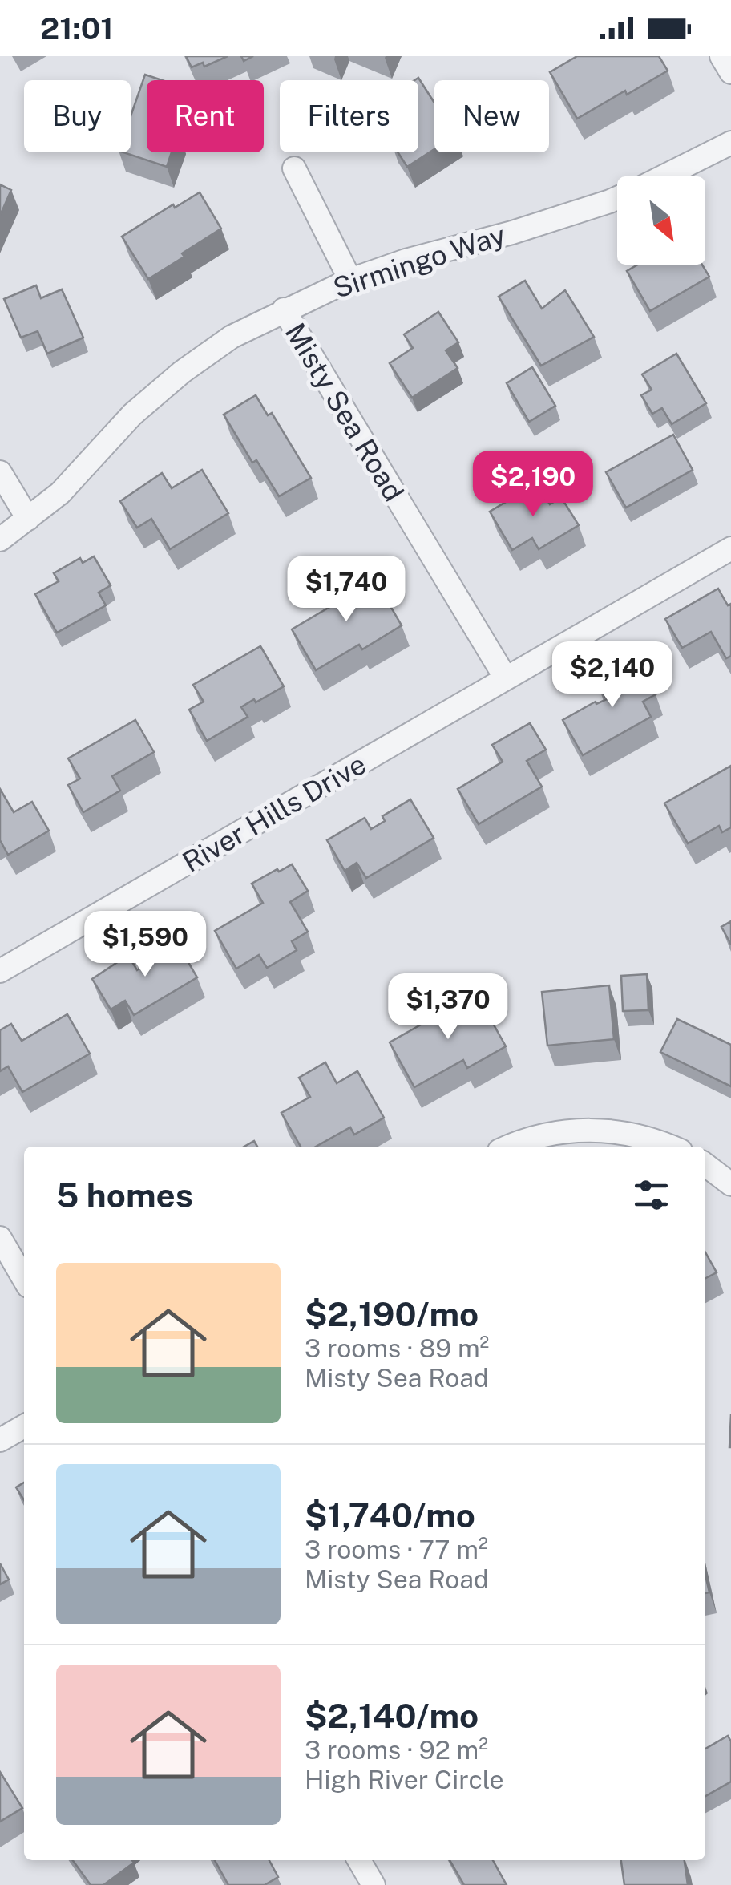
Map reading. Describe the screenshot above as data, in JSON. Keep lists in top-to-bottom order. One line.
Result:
{"streets":{"street":["Sirmingo Way","Misty Sea Road","River Hills Drive"]},"crossings":[["Sirmingo Way","Misty Sea Road"],["Misty Sea Road","River Hills Drive"]],"north":"bottom right","page":{"status":"21:01","chip":["Buy","Rent","Filters","New"],"price":["$2,190","$1,740","$2,140","$1,590","$1,370"],"heading":"5 homes","list":[{"name":"$2,190/mo","note":"3 rooms · 89 m² · Misty Sea Road"},{"name":"$1,740/mo","note":"3 rooms · 77 m² · Misty Sea Road"},{"name":"$2,140/mo","note":"3 rooms · 92 m² · High River Circle"}]}}
